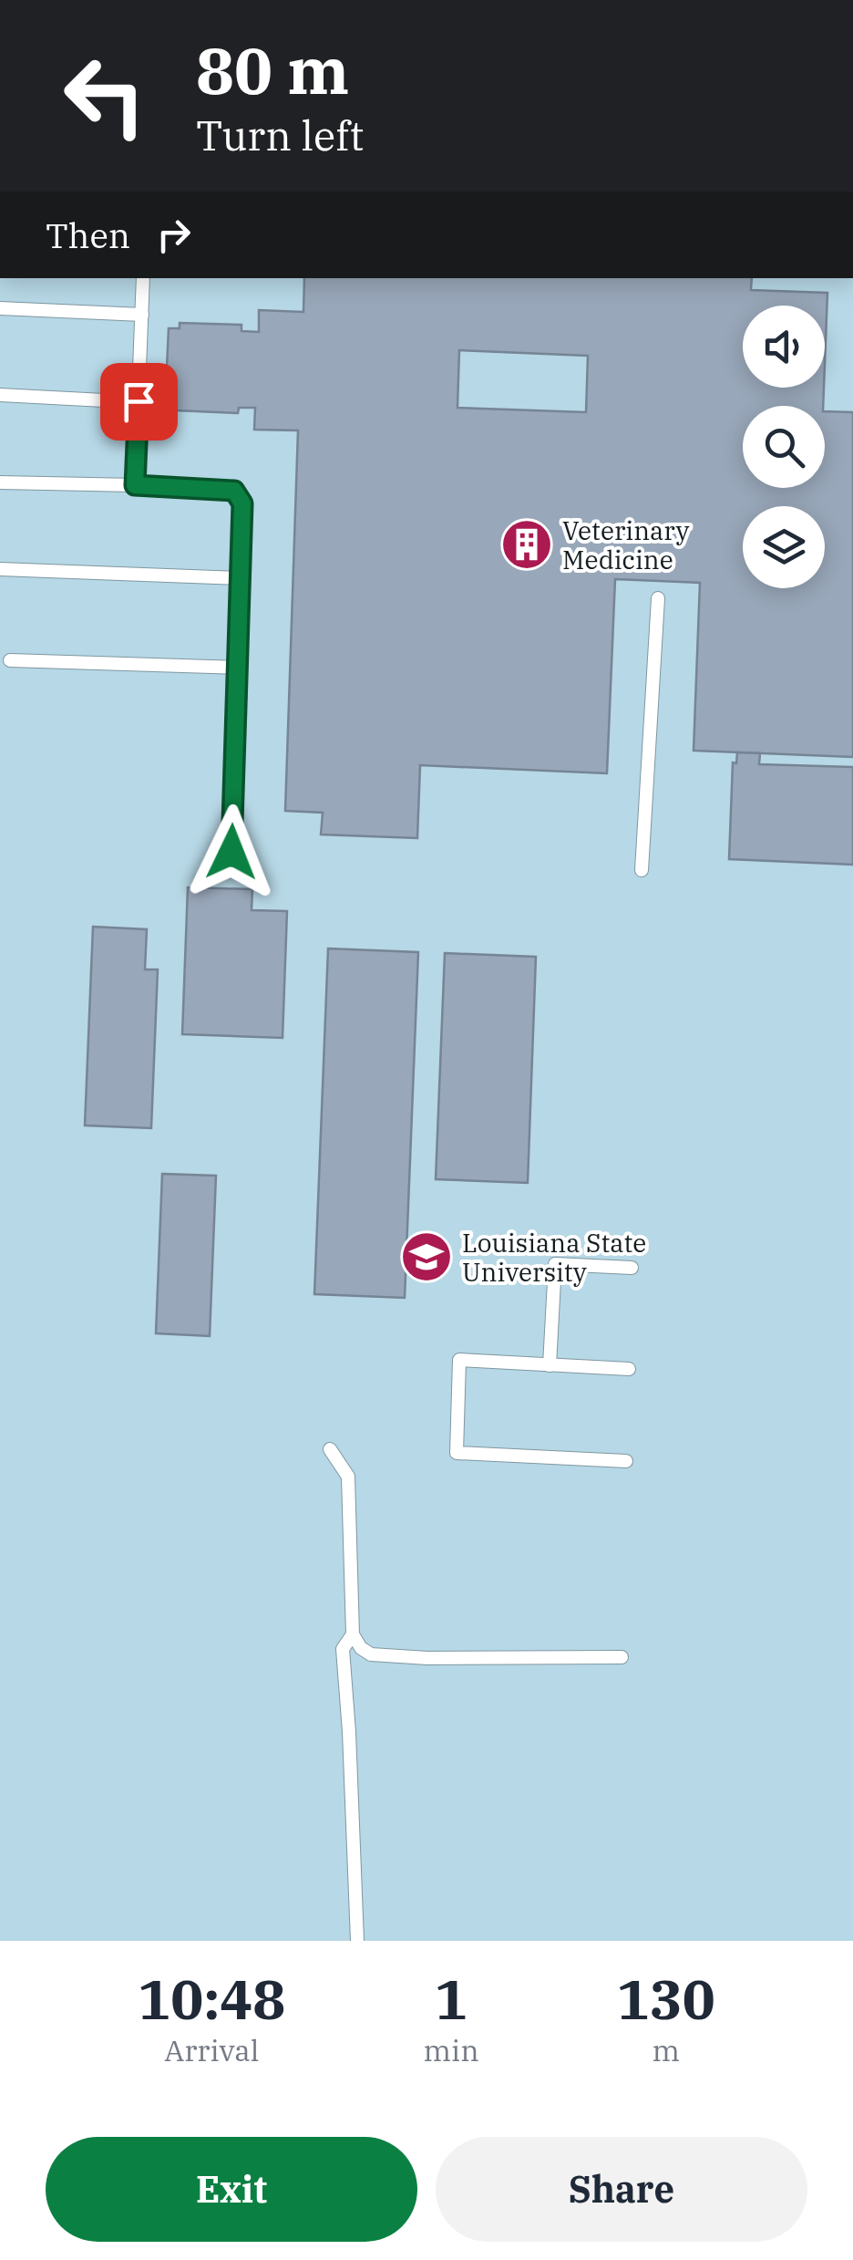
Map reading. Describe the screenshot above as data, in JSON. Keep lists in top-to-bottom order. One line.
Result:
{"places":{"building":["Veterinary Medicine"],"school or university":["Louisiana State University"]},"page":{"turn":["80 m","Turn left"],"then":"Then","eta":["10:48","Arrival","1","min","130","m"],"buttons":["Exit","Share"]}}
